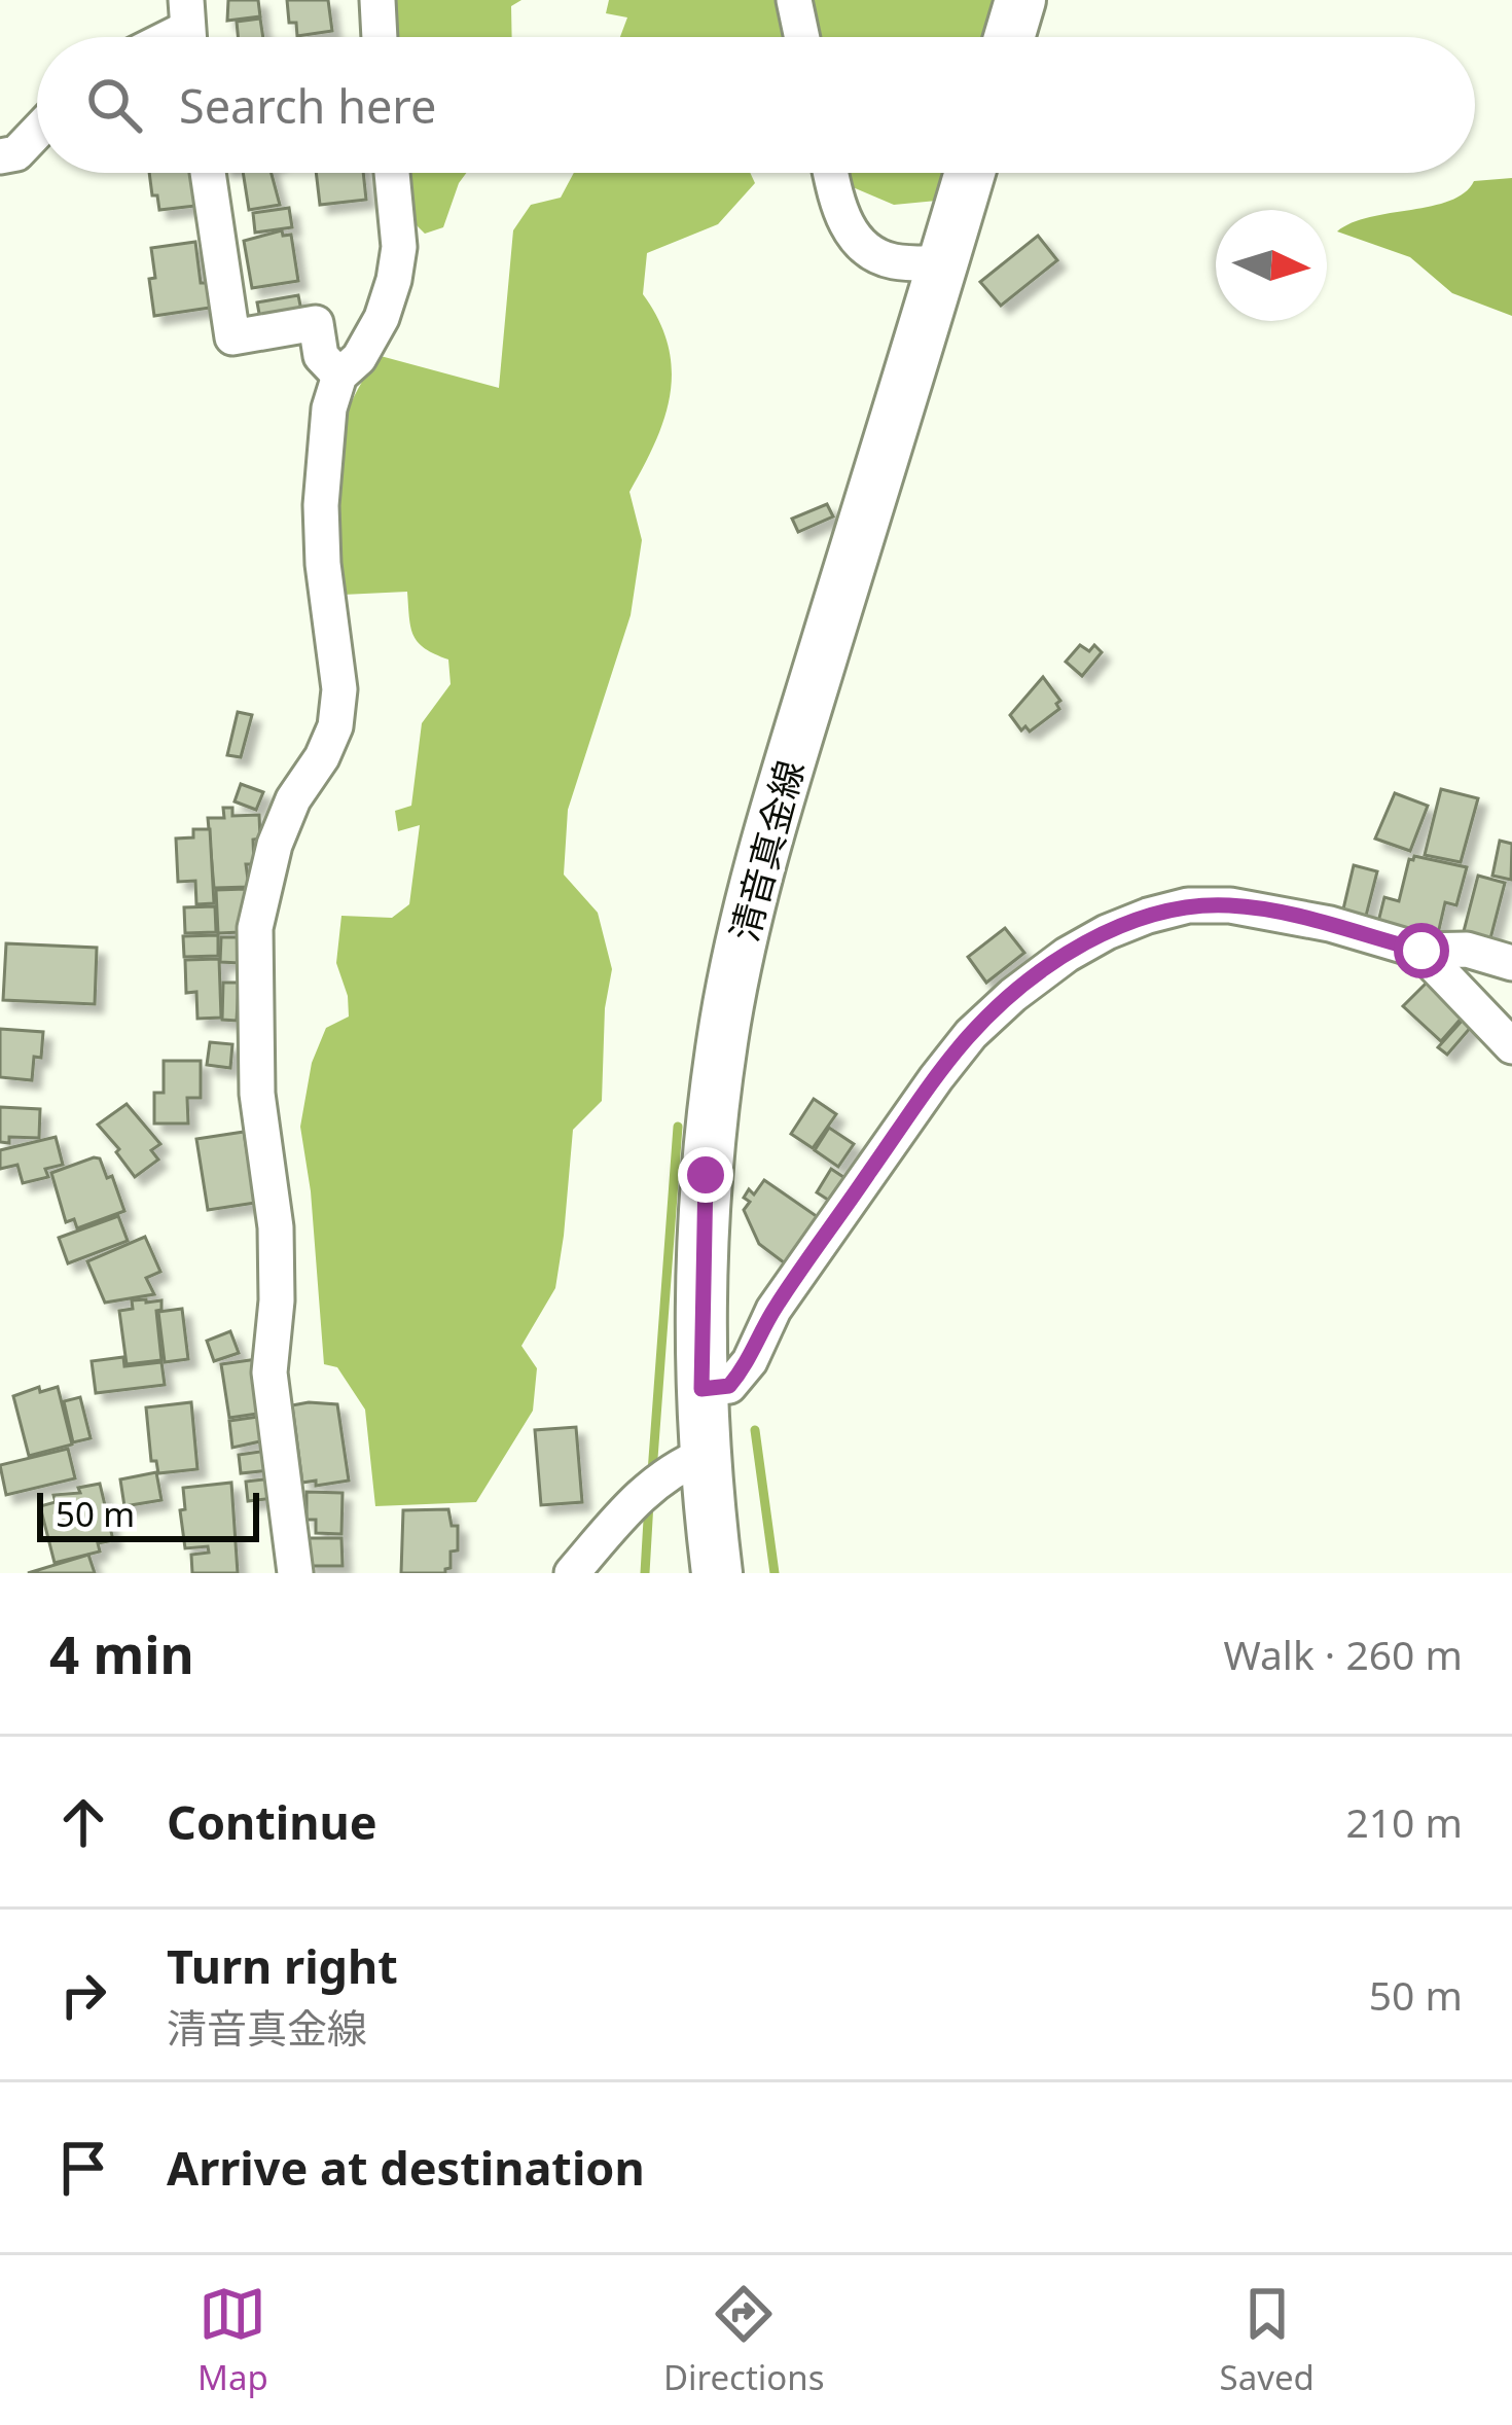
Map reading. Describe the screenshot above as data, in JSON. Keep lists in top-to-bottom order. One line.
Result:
{"streets":{"main road":["清音真金線"]},"scale_bar":"50 m","north":"right","page":{"search":"Search here","scale":"50 m","heading":["4 min","Walk · 260 m"],"list":[["Continue","210 m"],["Turn right","清音真金線","50 m"],"Arrive at destination"],"nav":["Map","Directions","Saved"]}}
